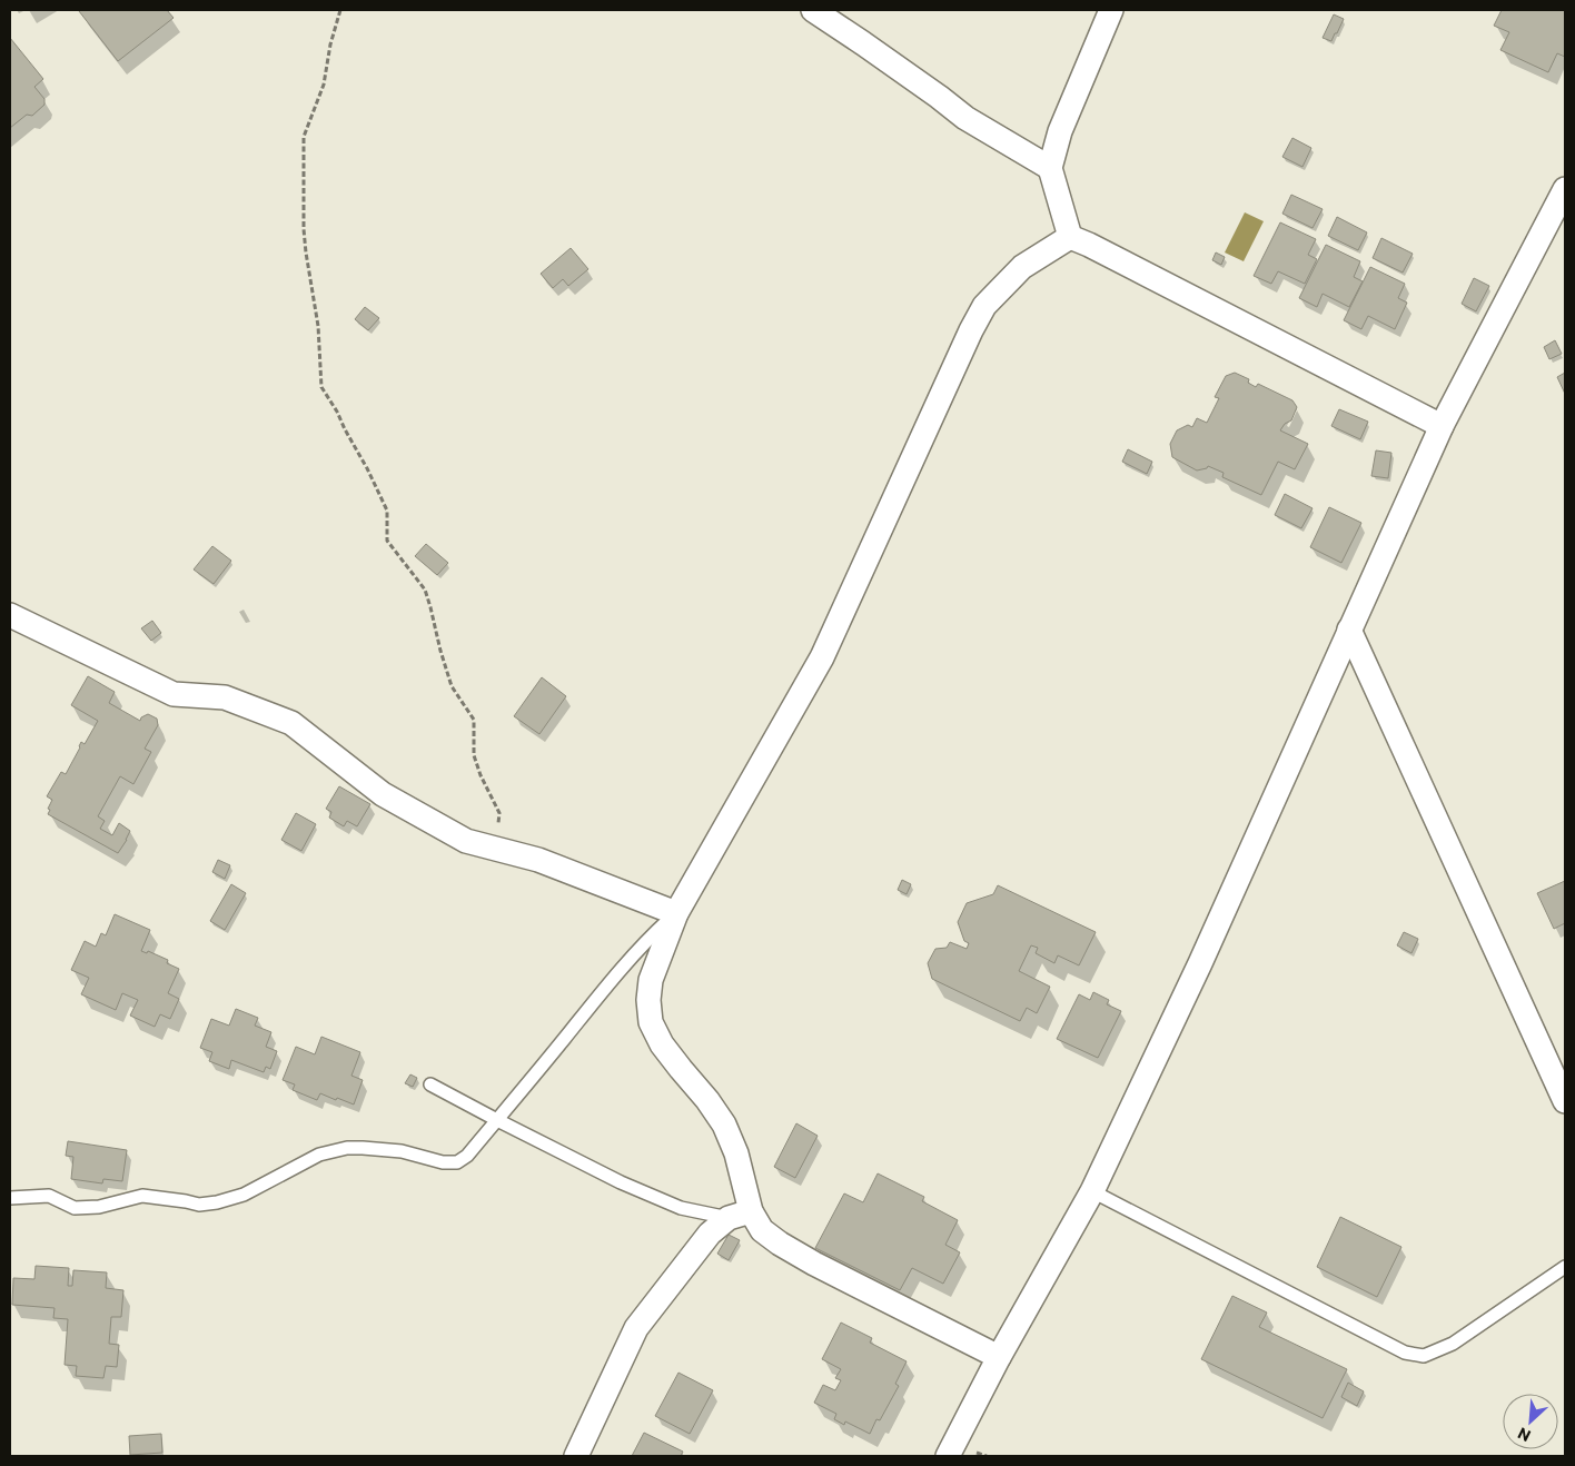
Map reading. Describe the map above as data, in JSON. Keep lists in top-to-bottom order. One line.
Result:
{"north":"bottom left"}
